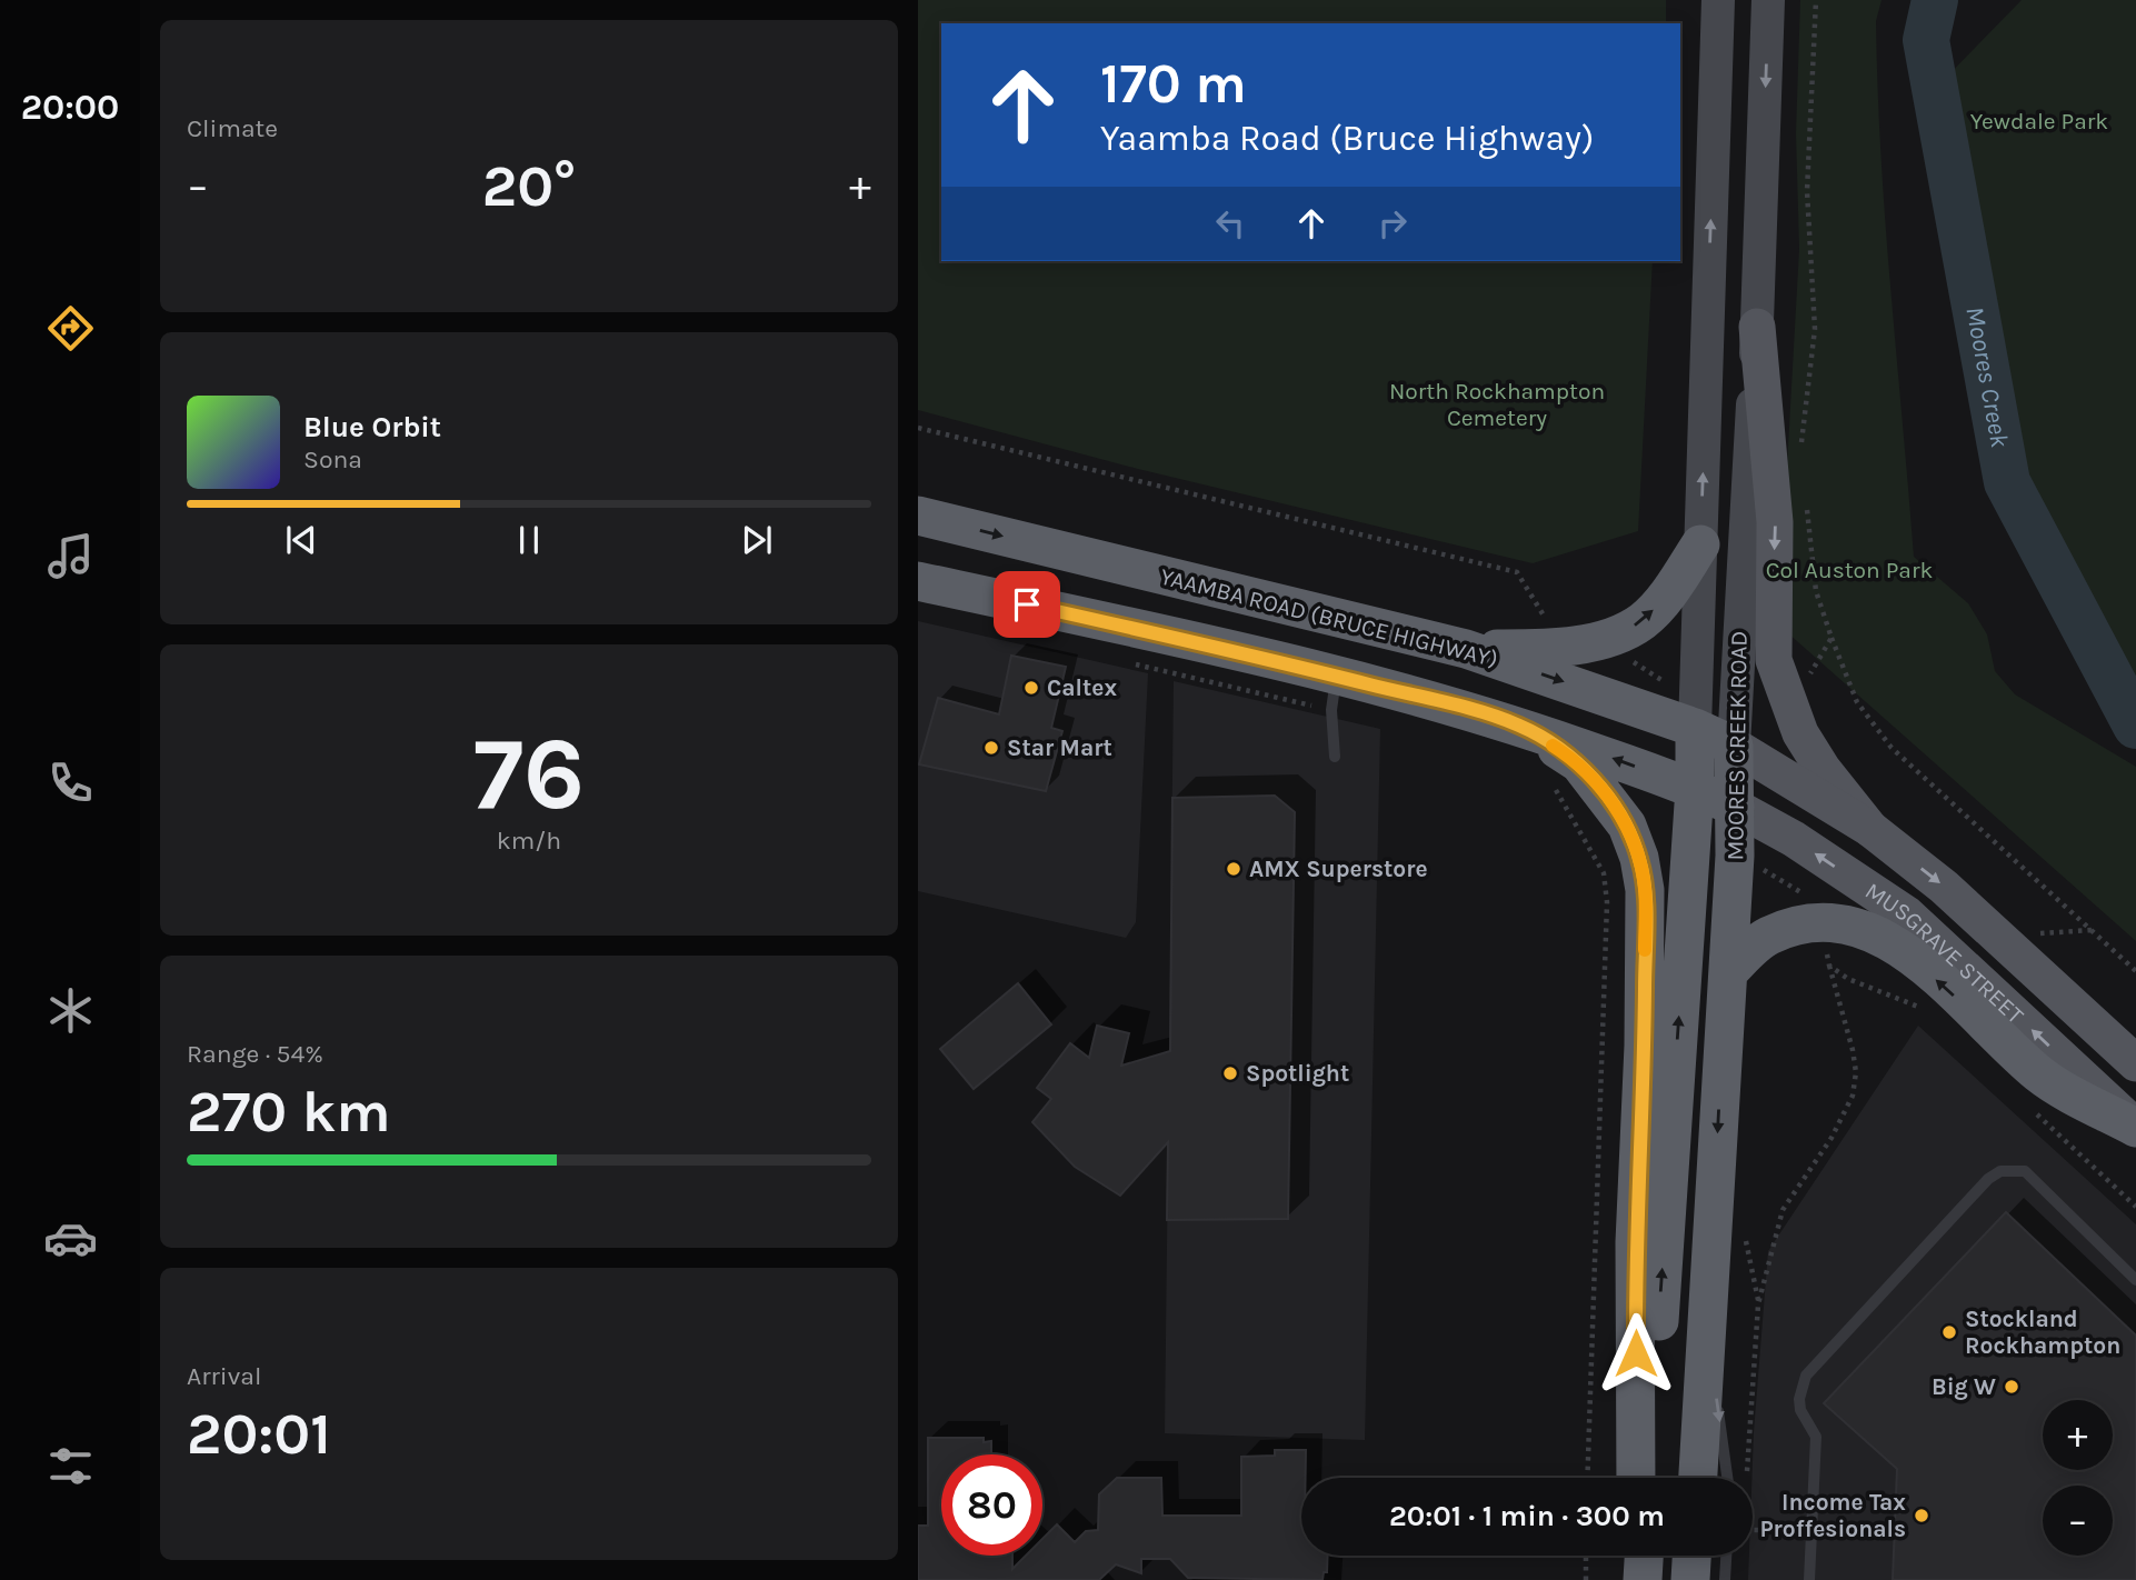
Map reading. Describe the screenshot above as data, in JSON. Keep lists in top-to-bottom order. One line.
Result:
{"streets":{"highway":["YAAMBA ROAD (BRUCE HIGHWAY)","MOORES CREEK ROAD"],"main road":["MUSGRAVE STREET"]},"crossings":[["YAAMBA ROAD (BRUCE HIGHWAY)","MOORES CREEK ROAD"],["YAAMBA ROAD (BRUCE HIGHWAY)","MUSGRAVE STREET"],["MOORES CREEK ROAD","MUSGRAVE STREET"]],"water":["Moores Creek"],"parks":["Yewdale Park","North Rockhampton Cemetery","Col Auston Park"],"places":["Caltex","Star Mart","AMX Superstore","Spotlight","Stockland Rockhampton","Big W","Income Tax Proffesionals"],"page":{"tabs":"20:00","tile":["Climate",["76","km/h"],["Range · 54%","270 km"],["Arrival","20:01"]],"turn":["170 m","Yaamba Road (Bruce Highway)"],"heat":["−","20°","+"],"song":["Blue Orbit","Sona"],"map_buttons":["+","−"],"limit":"80","trip":"20:01 · 1 min · 300 m"}}
